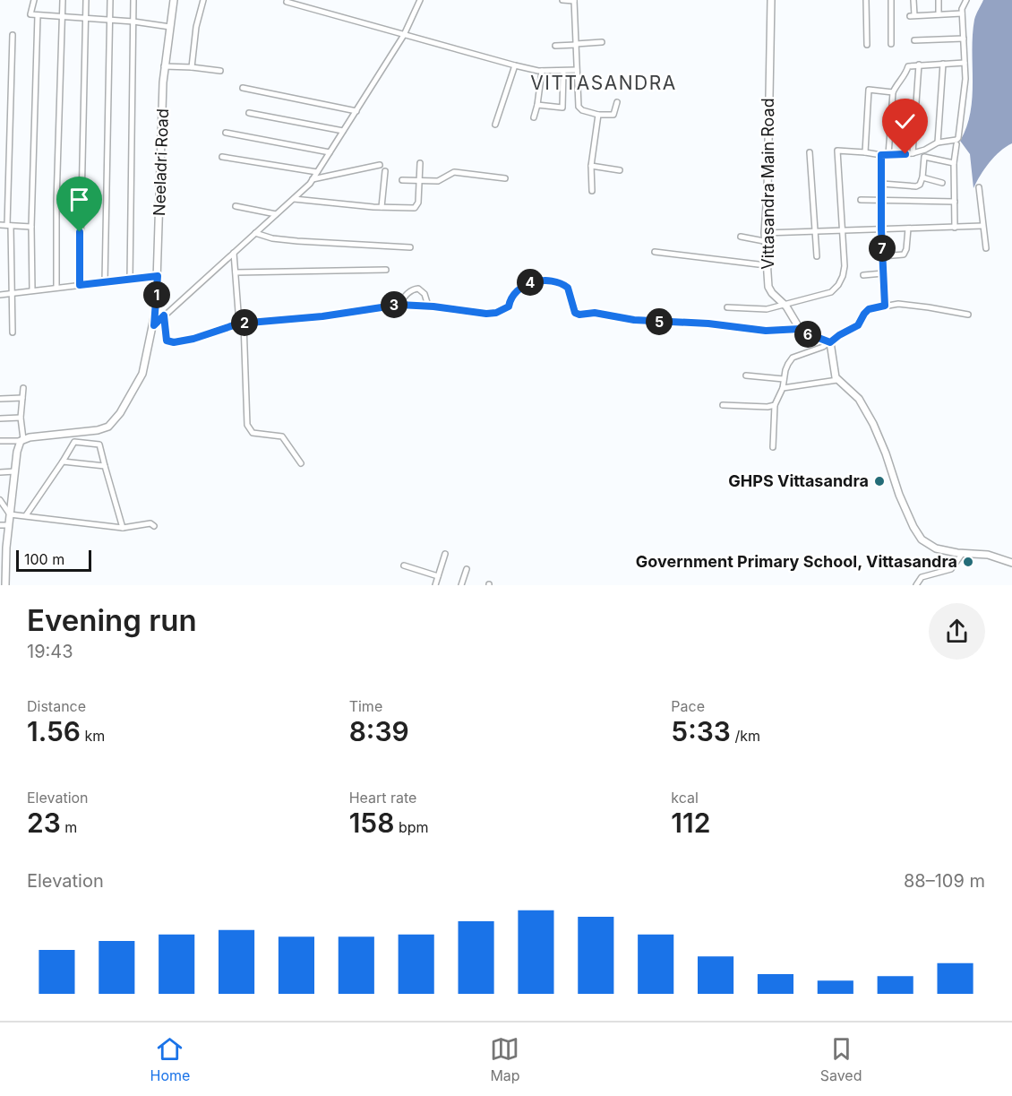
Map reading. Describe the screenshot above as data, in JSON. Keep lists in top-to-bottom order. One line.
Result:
{"streets":{"street":["Neeladri Road","Vittasandra Main Road"]},"districts":["VITTASANDRA"],"places":["GHPS Vittasandra","Government Primary School, Vittasandra"],"scale_bar":"100 m","page":{"pins":["7","4","1","3","5","2","6"],"scale":"100 m","heading":["Evening run","19:43"],"stats":[["Distance","1.56 km"],["Time","8:39"],["Pace","5:33 /km"],["Elevation","23 m"],["Heart rate","158 bpm"],["kcal","112"]],"chart":["Elevation","88–109 m"],"tabs":["Home","Map","Saved"]}}
